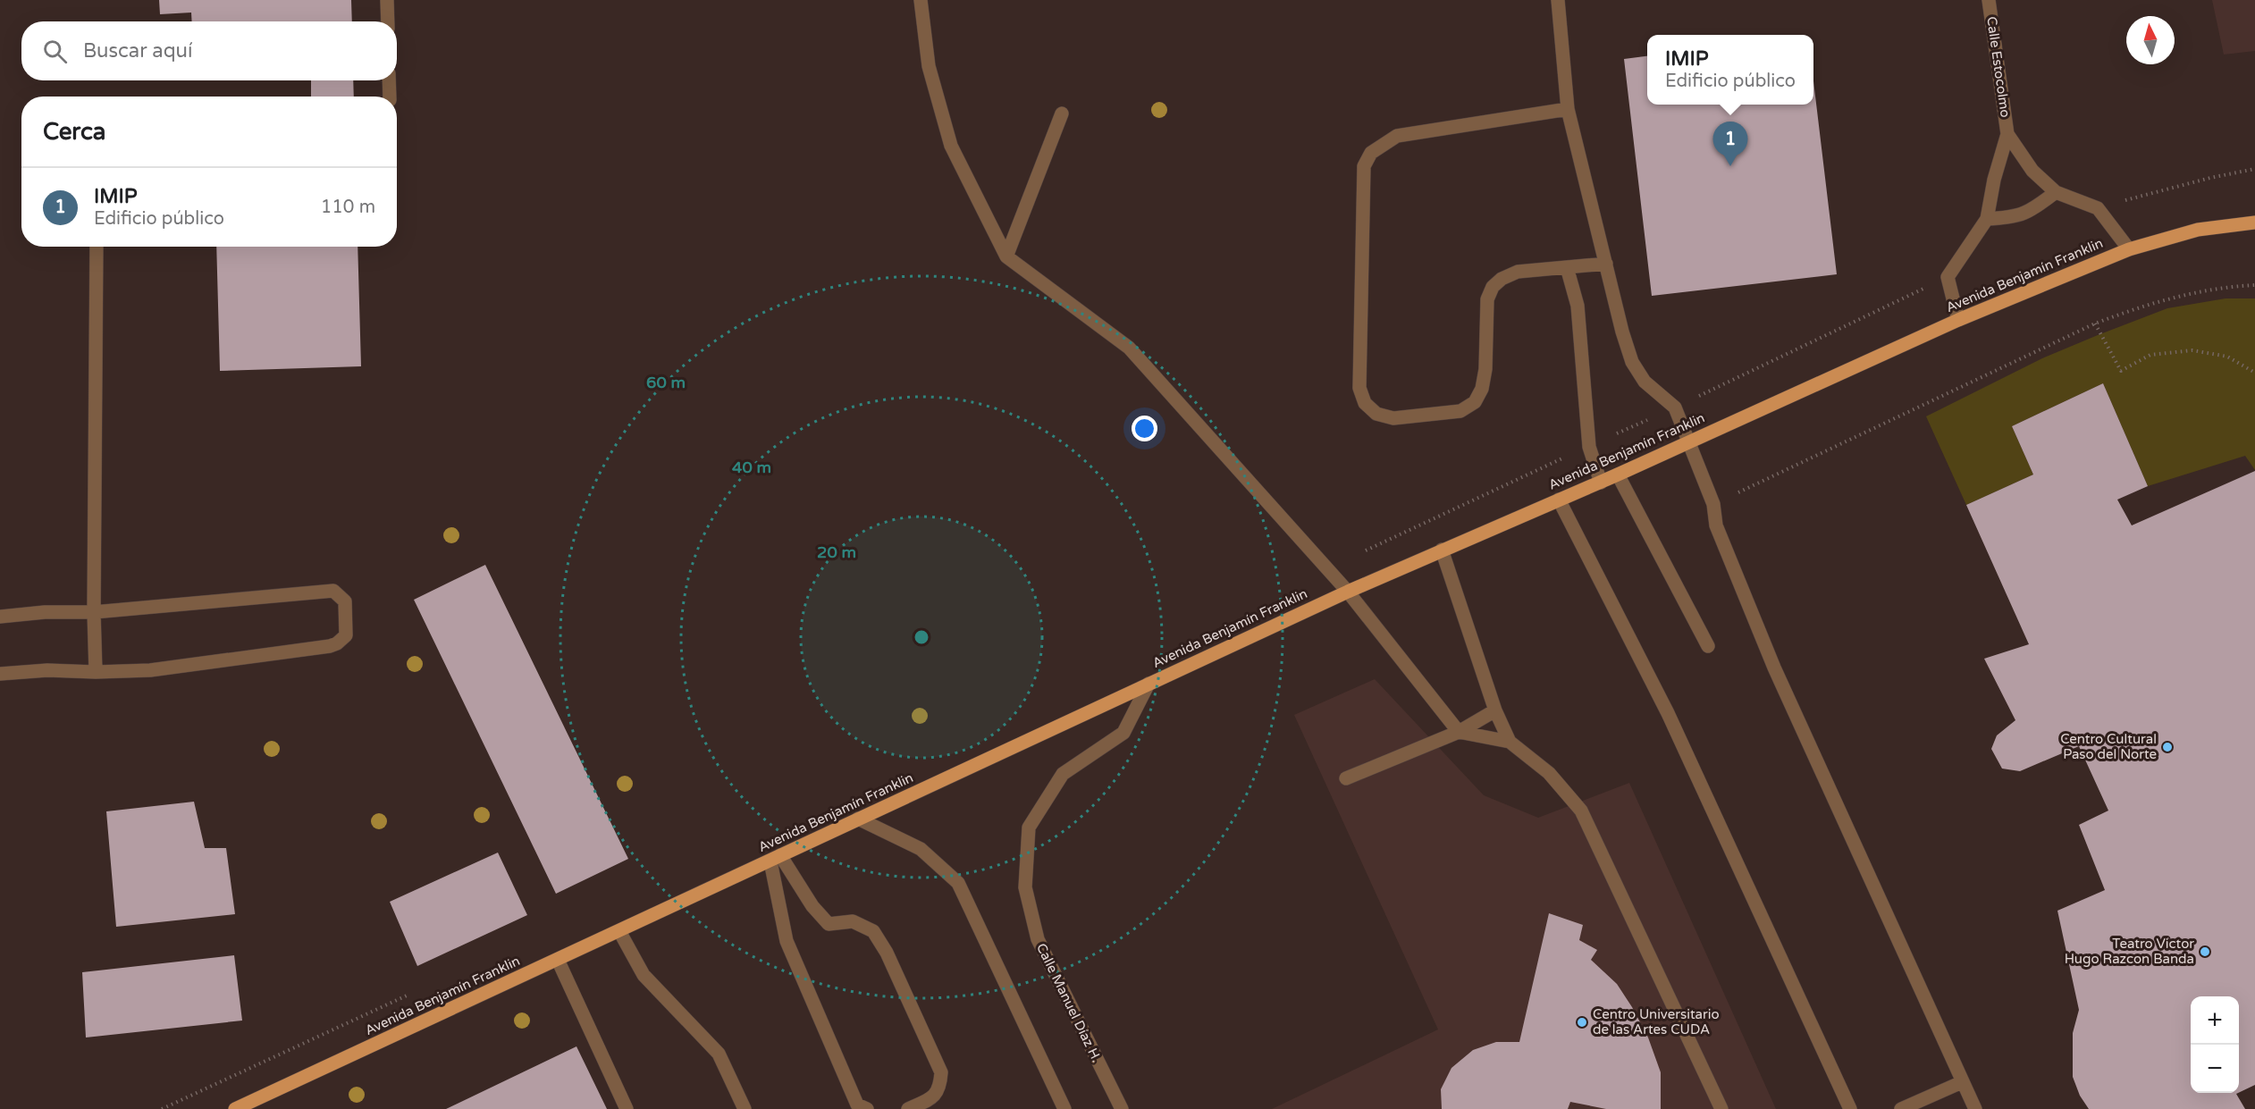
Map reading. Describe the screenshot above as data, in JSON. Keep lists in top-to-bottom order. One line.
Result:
{"streets":{"main road":["Avenida Benjamín Franklin"],"street":["Calle Estocolmo","Calle Manuel Díaz H."]},"crossings":[["Calle Estocolmo","Avenida Benjamín Franklin"],["Avenida Benjamín Franklin","Calle Manuel Díaz H."]],"places":["Centro Cultural Paso del Norte","Teatro Victor Hugo Razcon Banda","Centro Universitario de las Artes CUDA"],"north":"top","page":{"search":"Buscar aquí","popup":["IMIP","Edificio público"],"heading":"Cerca","pins":"1","list":[{"mark":"1","name":"IMIP","note":"Edificio público","value":"110 m"}],"map_buttons":["+","−"]},"rings":["60 m","40 m","20 m"]}
